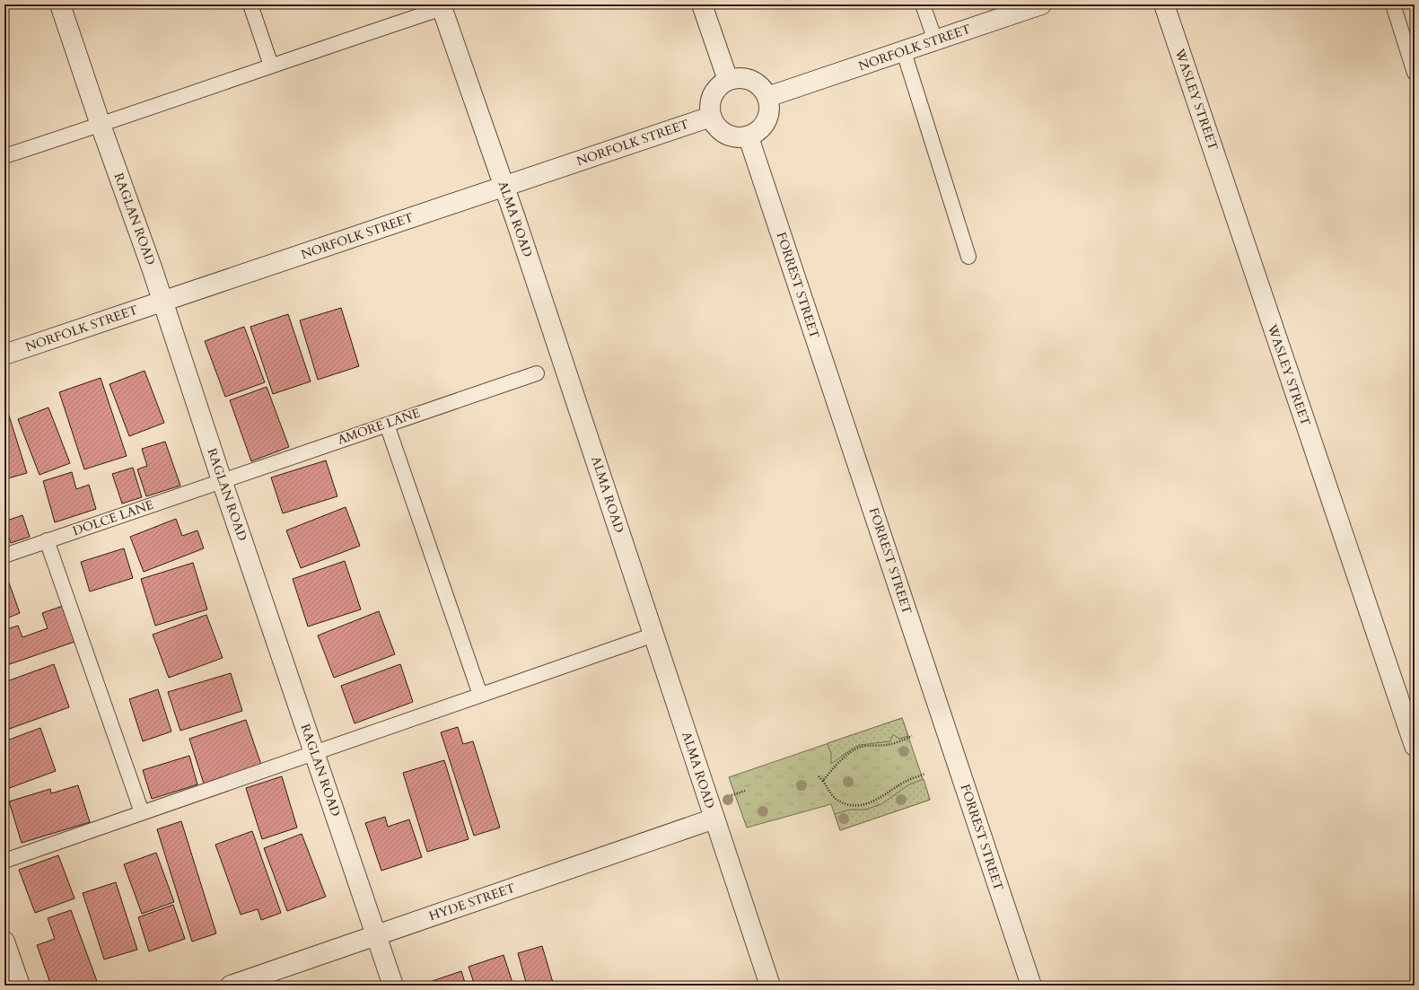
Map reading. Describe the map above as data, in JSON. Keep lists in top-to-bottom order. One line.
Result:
{"streets":{"street":["NORFOLK STREET","WASLEY STREET","RAGLAN ROAD","ALMA ROAD","FORREST STREET","HYDE STREET"],"lane":["AMORE LANE","DOLCE LANE"]},"crossings":[["NORFOLK STREET","RAGLAN ROAD"],["NORFOLK STREET","ALMA ROAD"],["NORFOLK STREET","FORREST STREET"],["RAGLAN ROAD","AMORE LANE"],["RAGLAN ROAD","DOLCE LANE"],["RAGLAN ROAD","HYDE STREET"],["ALMA ROAD","HYDE STREET"],["AMORE LANE","DOLCE LANE"]]}
